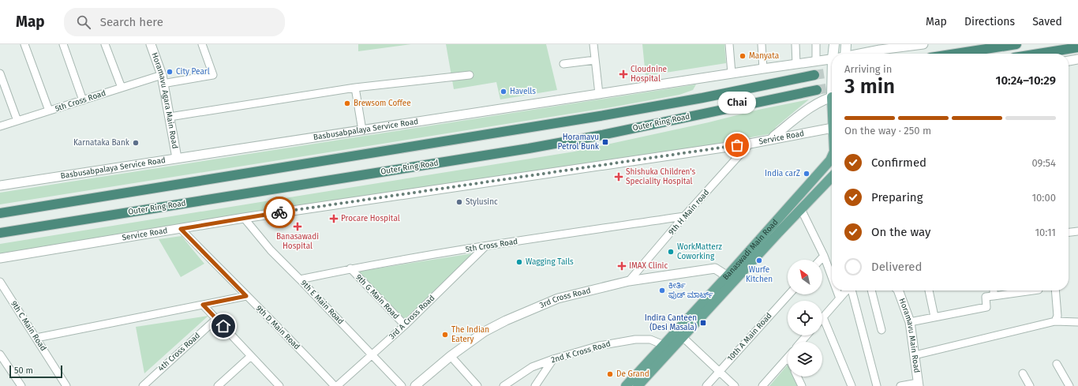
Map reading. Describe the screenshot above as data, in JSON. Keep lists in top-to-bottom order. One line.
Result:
{"streets":{"highway":["Outer Ring Road"],"main road":["Banaswadi Main Road"],"street":["5th Cross Road","Horamavu Agara Main Road","Basbusabpalaya Service Road","Service Road","9th H Main road","9th G Main Road","3rd Cross Road","9th E Main Road","3rd A Cross Road","9th C Main Road","9th D Main Road","Horamavu Main Road","10th A Main Road","4th Cross Road","2nd K Cross Road"]},"crossings":[["5th Cross Road","Horamavu Agara Main Road"],["5th Cross Road","9th H Main road"],["5th Cross Road","9th G Main Road"],["5th Cross Road","9th E Main Road"],["5th Cross Road","3rd A Cross Road"],["Horamavu Agara Main Road","Basbusabpalaya Service Road"],["Service Road","9th H Main road"],["Service Road","9th E Main Road"],["Service Road","9th D Main Road"],["9th H Main road","3rd Cross Road"],["Banaswadi Main Road","3rd Cross Road"],["Banaswadi Main Road","2nd K Cross Road"],["9th G Main Road","3rd A Cross Road"],["9th E Main Road","3rd A Cross Road"]],"places":{"other":["Manyata","City Pearl","Havells","Brewsom Coffee","Karnataka Bank","Chai","India carZ","Stylusinc","WorkMatterz Coworking","Wurfe Kitchen","Wagging Tails","ಕೀರ್ತಿ ಫುಡ್ ಮಾರ್ಟ್","The Indian Eatery","De Grand"],"health":["Cloudnine Hospital","Shishuka Children's Speciality Hospital","Procare Hospital","Banasawadi Hospital","IMAX Clinic"],"transit":["Horamavu Petrol Bunk","Indira Canteen (Desi Masala)"]},"scale_bar":"50 m","north":"top left","page":{"header":"Map","search":"Search here","nav":["Map","Directions","Saved"],"heading":["3 min","Arriving in","10:24–10:29"],"bubble":"Chai","bar":"On the way · 250 m","list":[["Confirmed","09:54"],["Preparing","10:00"],["On the way","10:11"],"Delivered"],"scale":"50 m"}}
